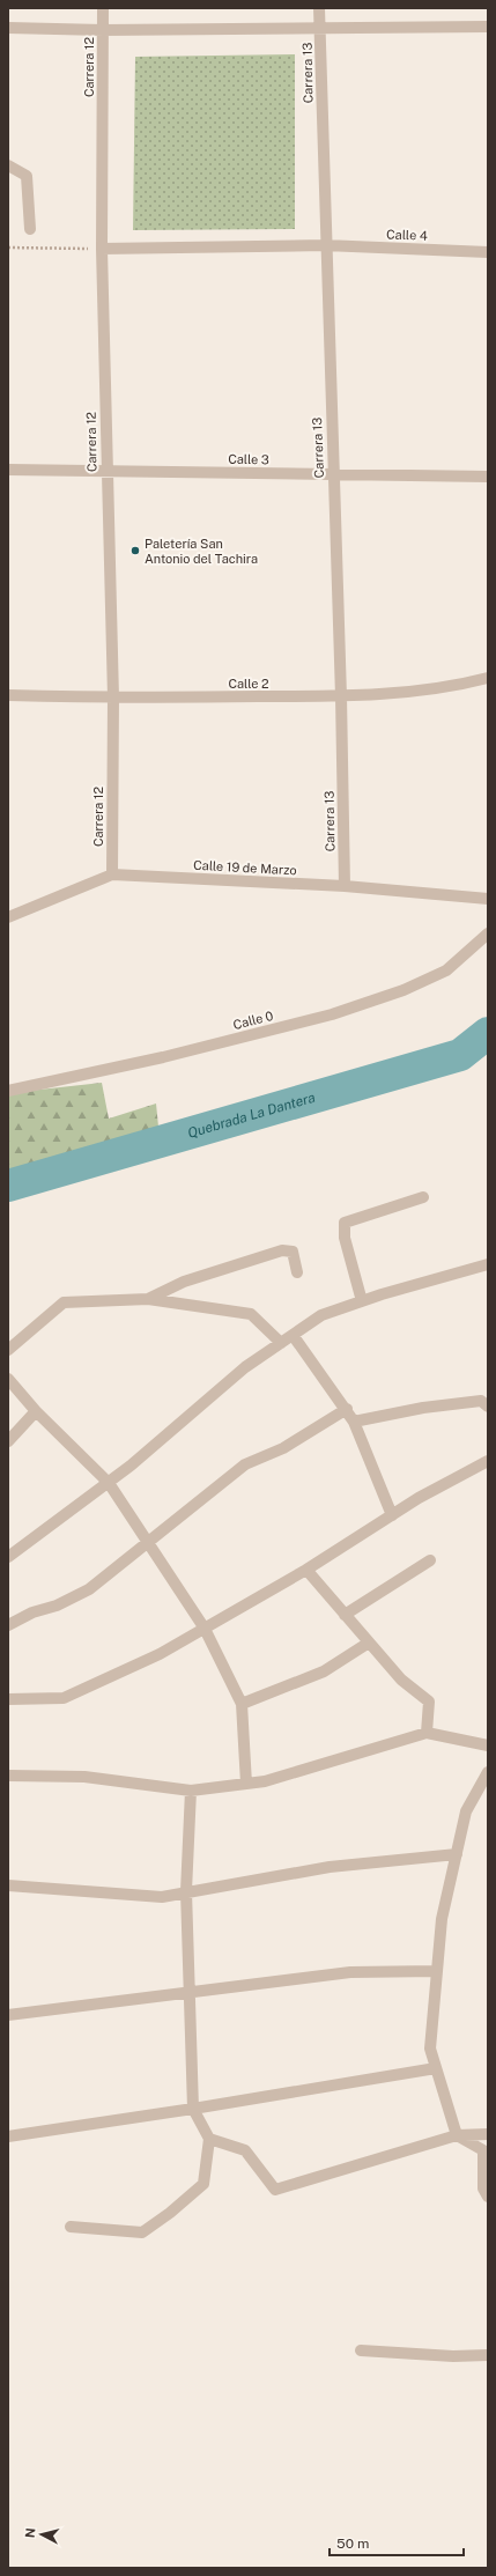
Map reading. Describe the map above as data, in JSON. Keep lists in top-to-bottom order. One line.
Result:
{"streets":{"street":["Carrera 12","Carrera 13","Calle 4","Calle 3","Calle 2","Calle 19 de Marzo","Calle 0"]},"crossings":[["Carrera 12","Calle 4"],["Carrera 12","Calle 3"],["Carrera 12","Calle 2"],["Carrera 12","Calle 19 de Marzo"],["Carrera 13","Calle 4"],["Carrera 13","Calle 3"],["Carrera 13","Calle 2"],["Carrera 13","Calle 19 de Marzo"]],"water":["Quebrada La Dantera"],"places":["Paletería San Antonio del Tachira"],"scale_bar":"50 m","north":"left"}
